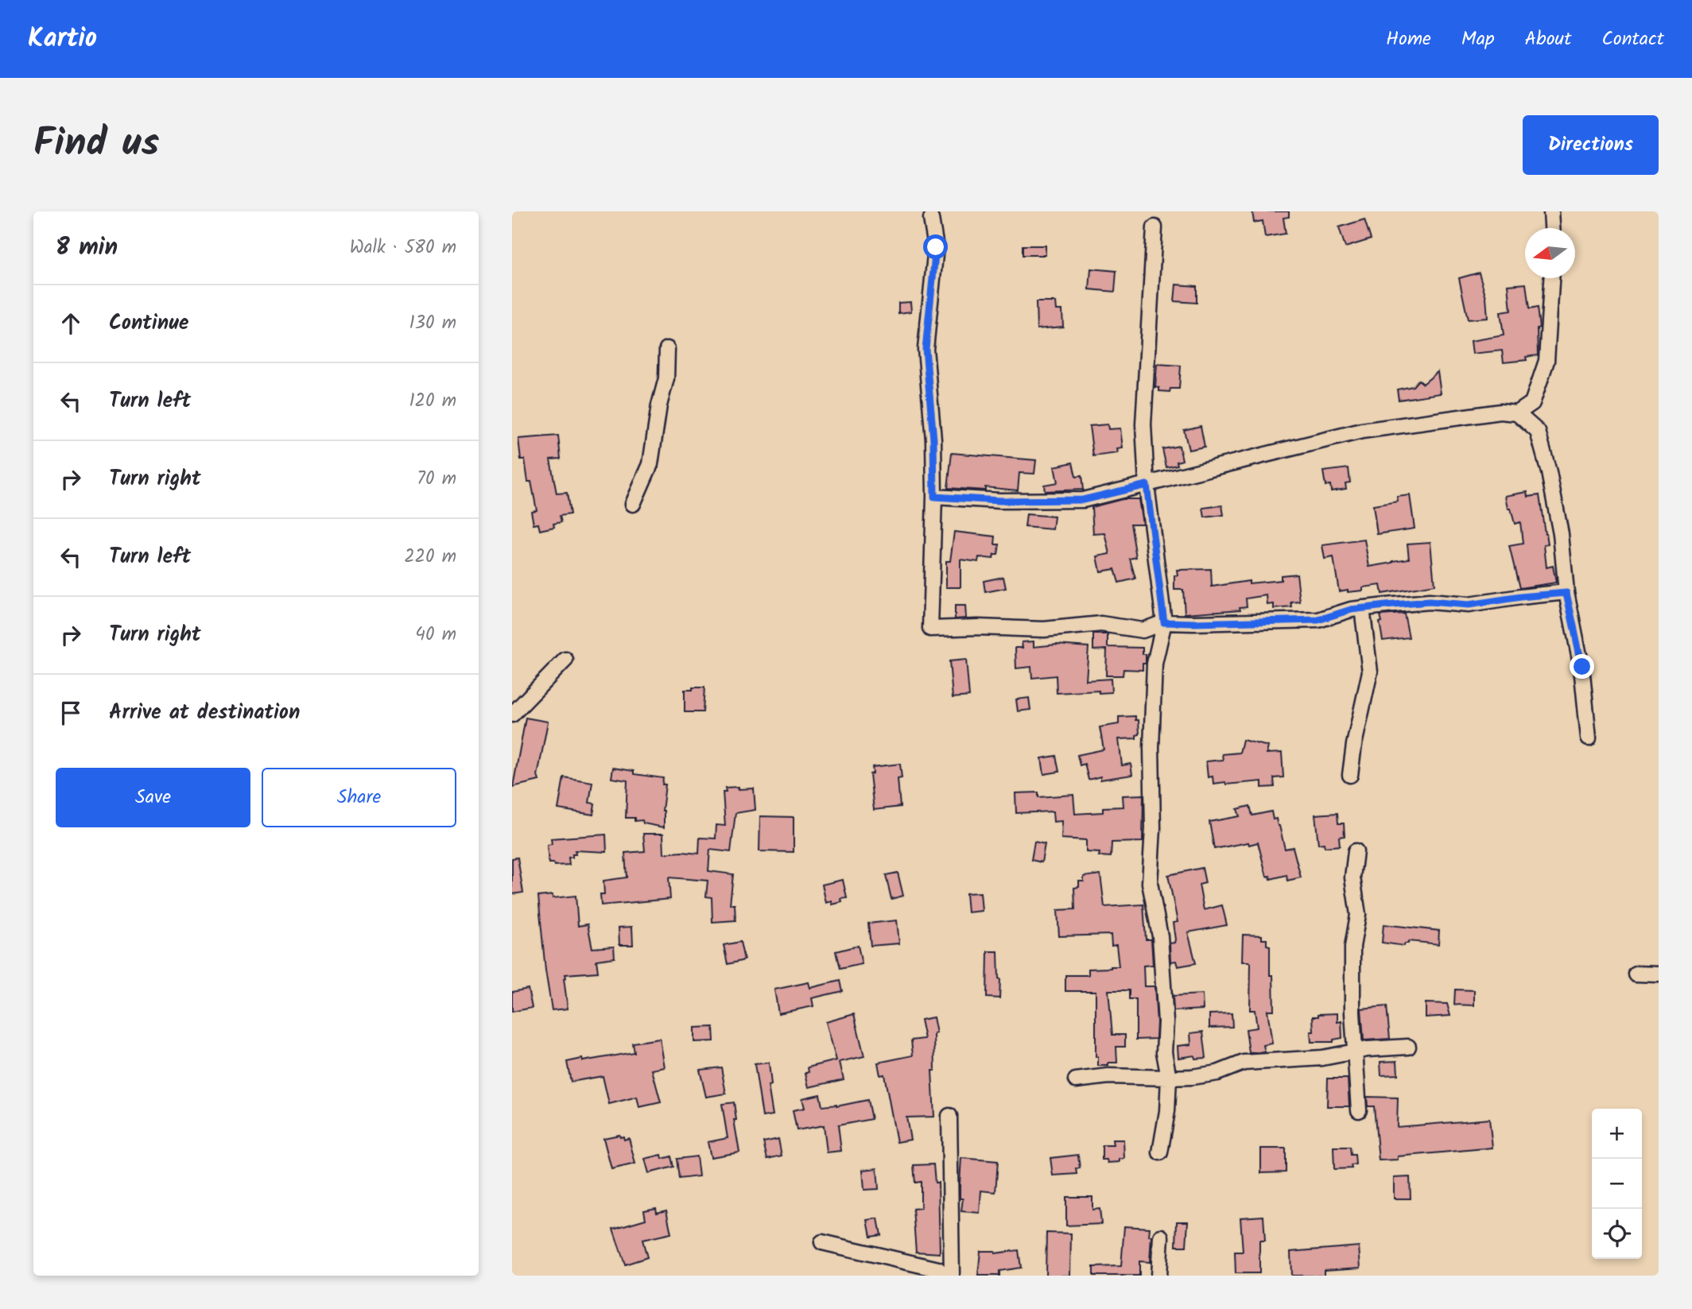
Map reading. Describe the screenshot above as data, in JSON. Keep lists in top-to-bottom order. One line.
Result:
{"north":"left","page":{"header":"Kartio","nav":["Home","Map","About","Contact"],"title":"Find us","buttons":["Directions",["Save","Share"]],"heading":["8 min","Walk · 580 m"],"list":[["Continue","130 m"],["Turn left","120 m"],["Turn right","70 m"],["Turn left","220 m"],["Turn right","40 m"],"Arrive at destination"],"map_buttons":["+","−"]}}
